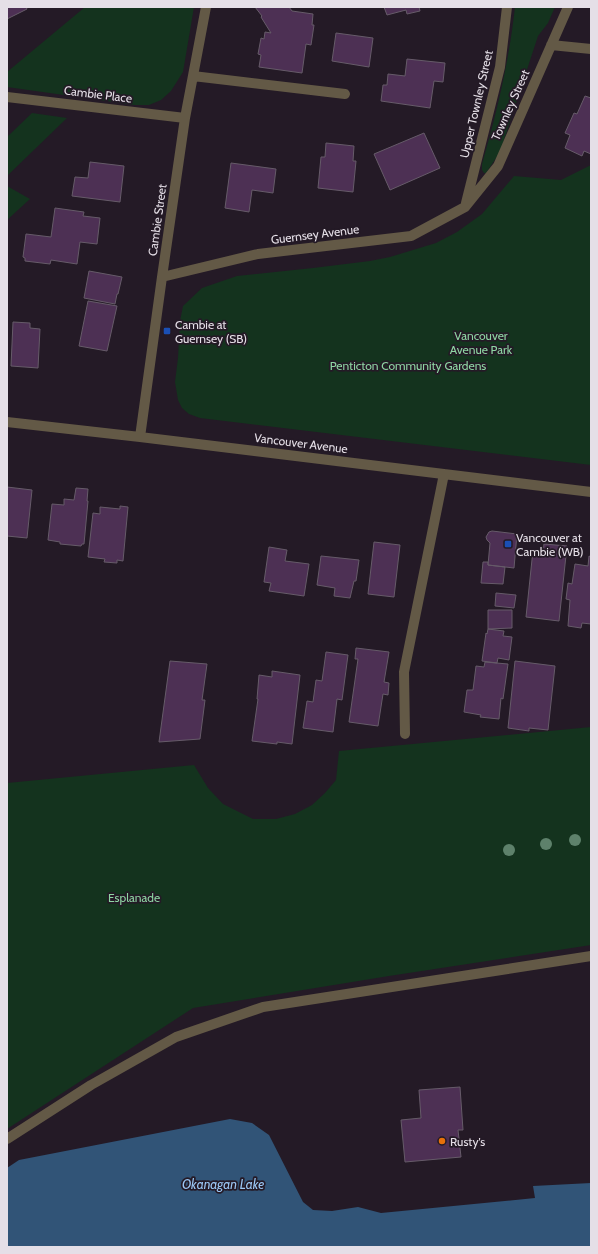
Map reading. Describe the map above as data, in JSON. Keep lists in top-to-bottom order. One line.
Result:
{"streets":{"street":["Cambie Place","Upper Townley Street","Townley Street","Cambie Street","Guernsey Avenue","Vancouver Avenue"]},"crossings":[["Cambie Place","Cambie Street"],["Upper Townley Street","Townley Street"],["Upper Townley Street","Guernsey Avenue"],["Townley Street","Guernsey Avenue"],["Cambie Street","Guernsey Avenue"],["Cambie Street","Vancouver Avenue"]],"water":["Okanagan Lake"],"parks":["Vancouver Avenue Park","Penticton Community Gardens","Esplanade"],"places":{"transit":["Cambie at Guernsey (SB)","Vancouver at Cambie (WB)"],"other":["Rusty's"]}}
